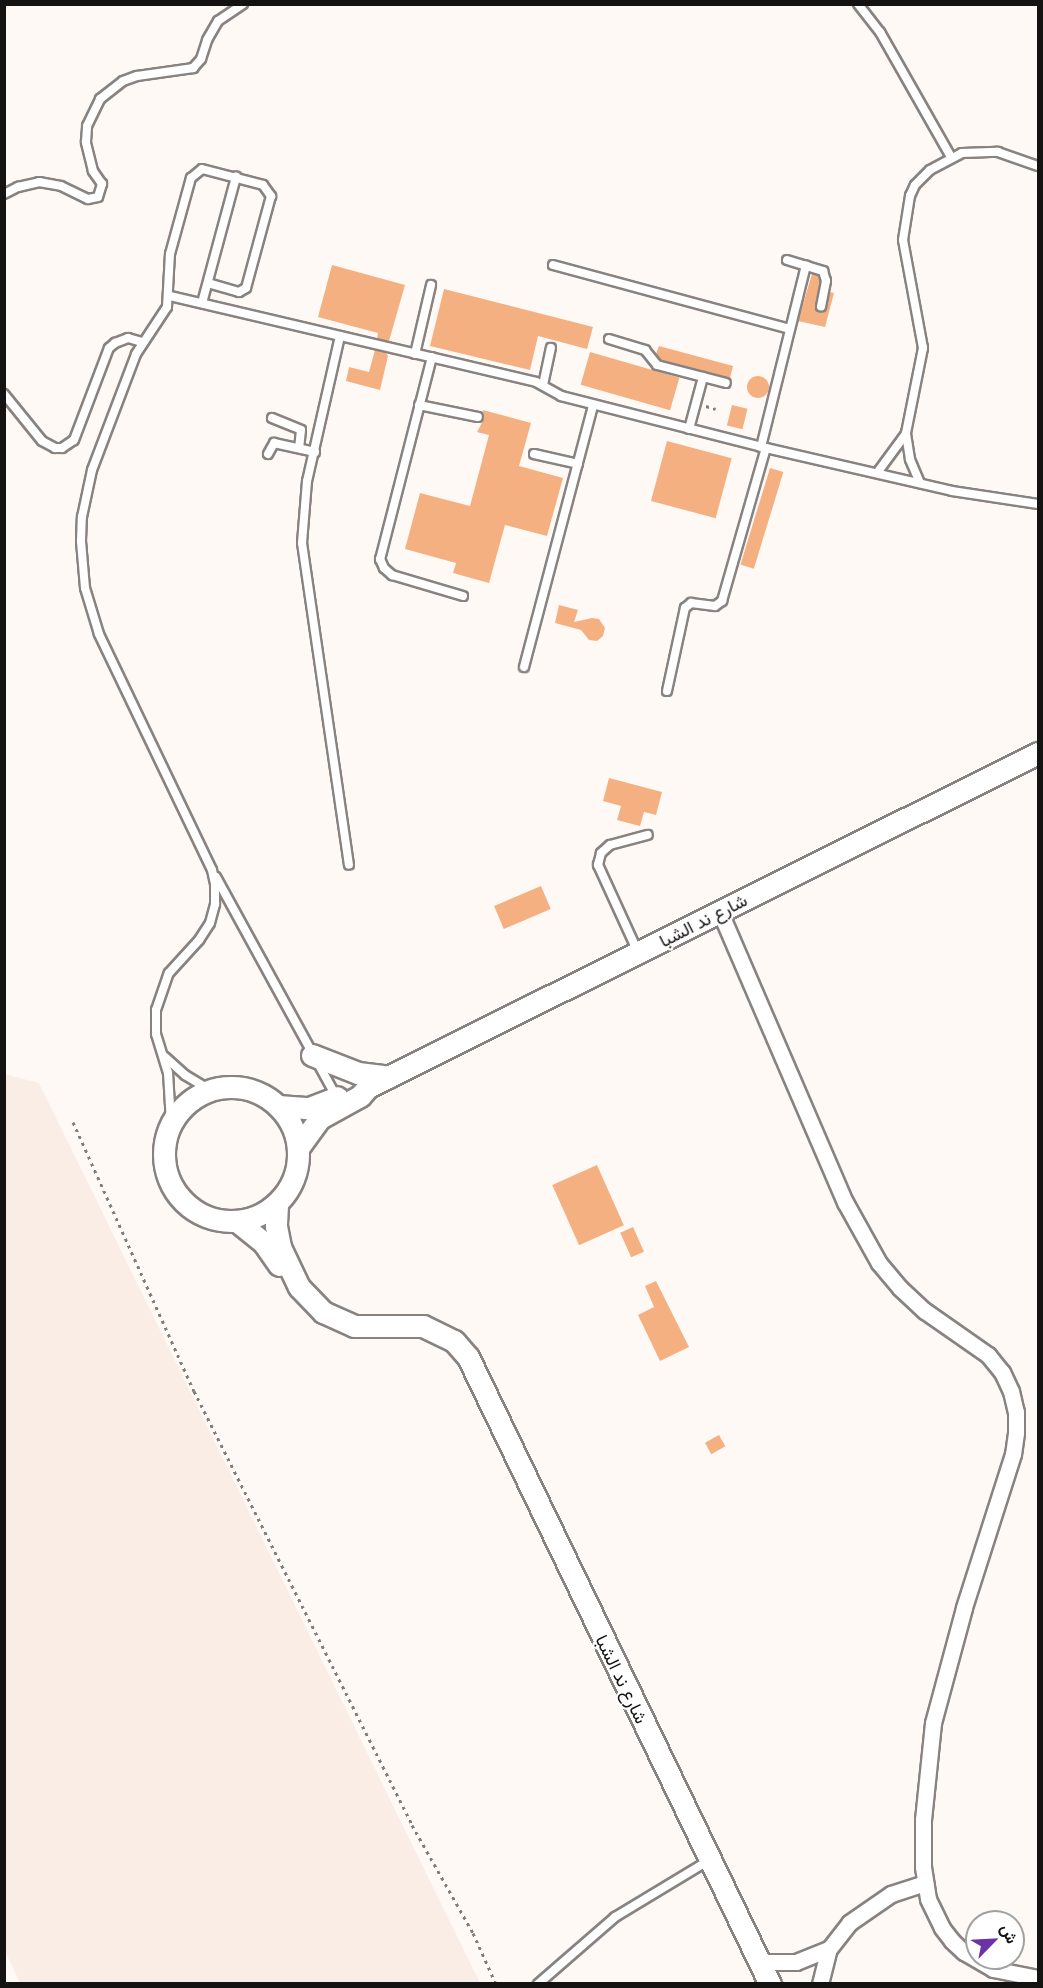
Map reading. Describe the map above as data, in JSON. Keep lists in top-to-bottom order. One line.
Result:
{"streets":{"main road":["شارع ند الشبا"]},"north":"top right"}
